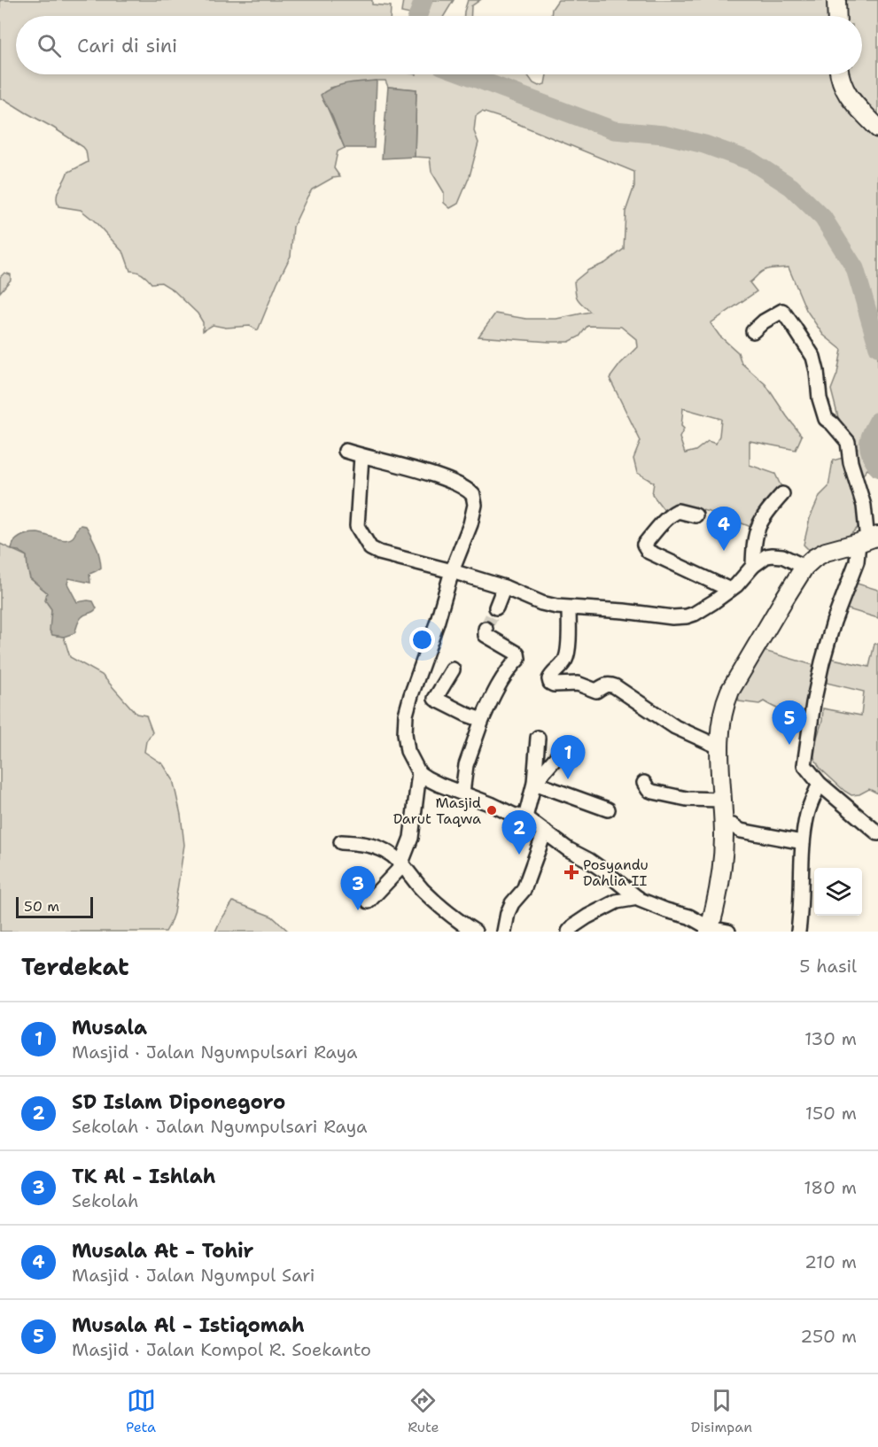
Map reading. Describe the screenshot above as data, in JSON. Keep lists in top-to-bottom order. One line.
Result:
{"places":{"other":["Masjid Darut Taqwa"],"health":["Posyandu Dahlia II"]},"scale_bar":"50 m","page":{"search":"Cari di sini","pins":["4","5","1","2","3"],"scale":"50 m","heading":["Terdekat","5 hasil"],"list":[{"mark":"1","name":"Musala","note":"Masjid · Jalan Ngumpulsari Raya","value":"130 m"},{"mark":"2","name":"SD Islam Diponegoro","note":"Sekolah · Jalan Ngumpulsari Raya","value":"150 m"},{"mark":"3","name":"TK Al - Ishlah","note":"Sekolah","value":"180 m"},{"mark":"4","name":"Musala At - Tohir","note":"Masjid · Jalan Ngumpul Sari","value":"210 m"},{"mark":"5","name":"Musala Al - Istiqomah","note":"Masjid · Jalan Kompol R. Soekanto","value":"250 m"}],"nav":["Peta","Rute","Disimpan"]}}
